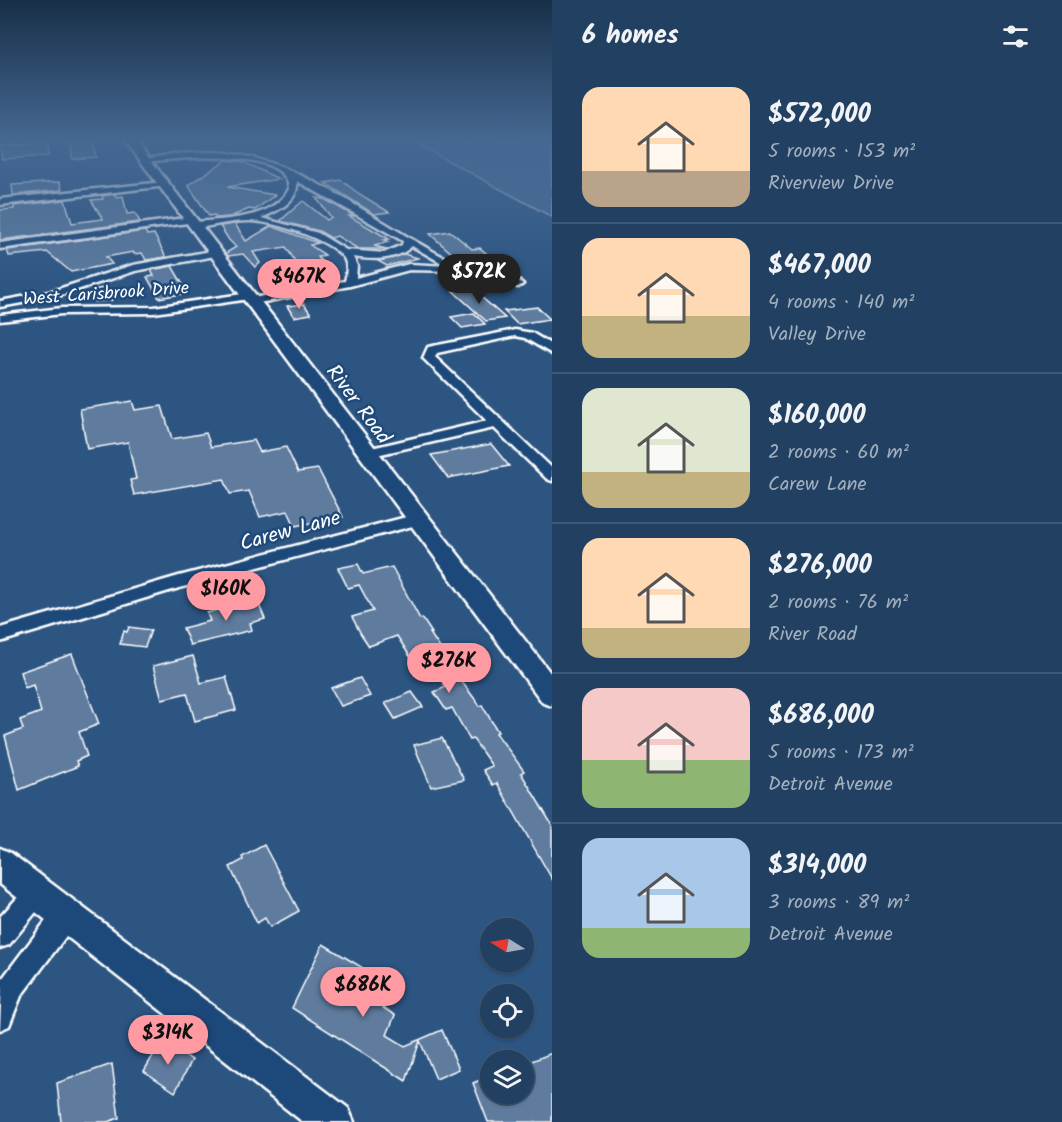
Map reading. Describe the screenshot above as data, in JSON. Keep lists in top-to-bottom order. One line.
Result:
{"streets":{"street":["West Carisbrook Drive","River Road","Carew Lane"]},"crossings":[["West Carisbrook Drive","River Road"],["River Road","Carew Lane"]],"north":"left","page":{"heading":"6 homes","list":[{"name":"$572,000","note":"5 rooms · 153 m² · Riverview Drive"},{"name":"$467,000","note":"4 rooms · 140 m² · Valley Drive"},{"name":"$160,000","note":"2 rooms · 60 m² · Carew Lane"},{"name":"$276,000","note":"2 rooms · 76 m² · River Road"},{"name":"$686,000","note":"5 rooms · 173 m² · Detroit Avenue"},{"name":"$314,000","note":"3 rooms · 89 m² · Detroit Avenue"}],"price":["$572K","$467K","$160K","$276K","$686K","$314K"]}}
